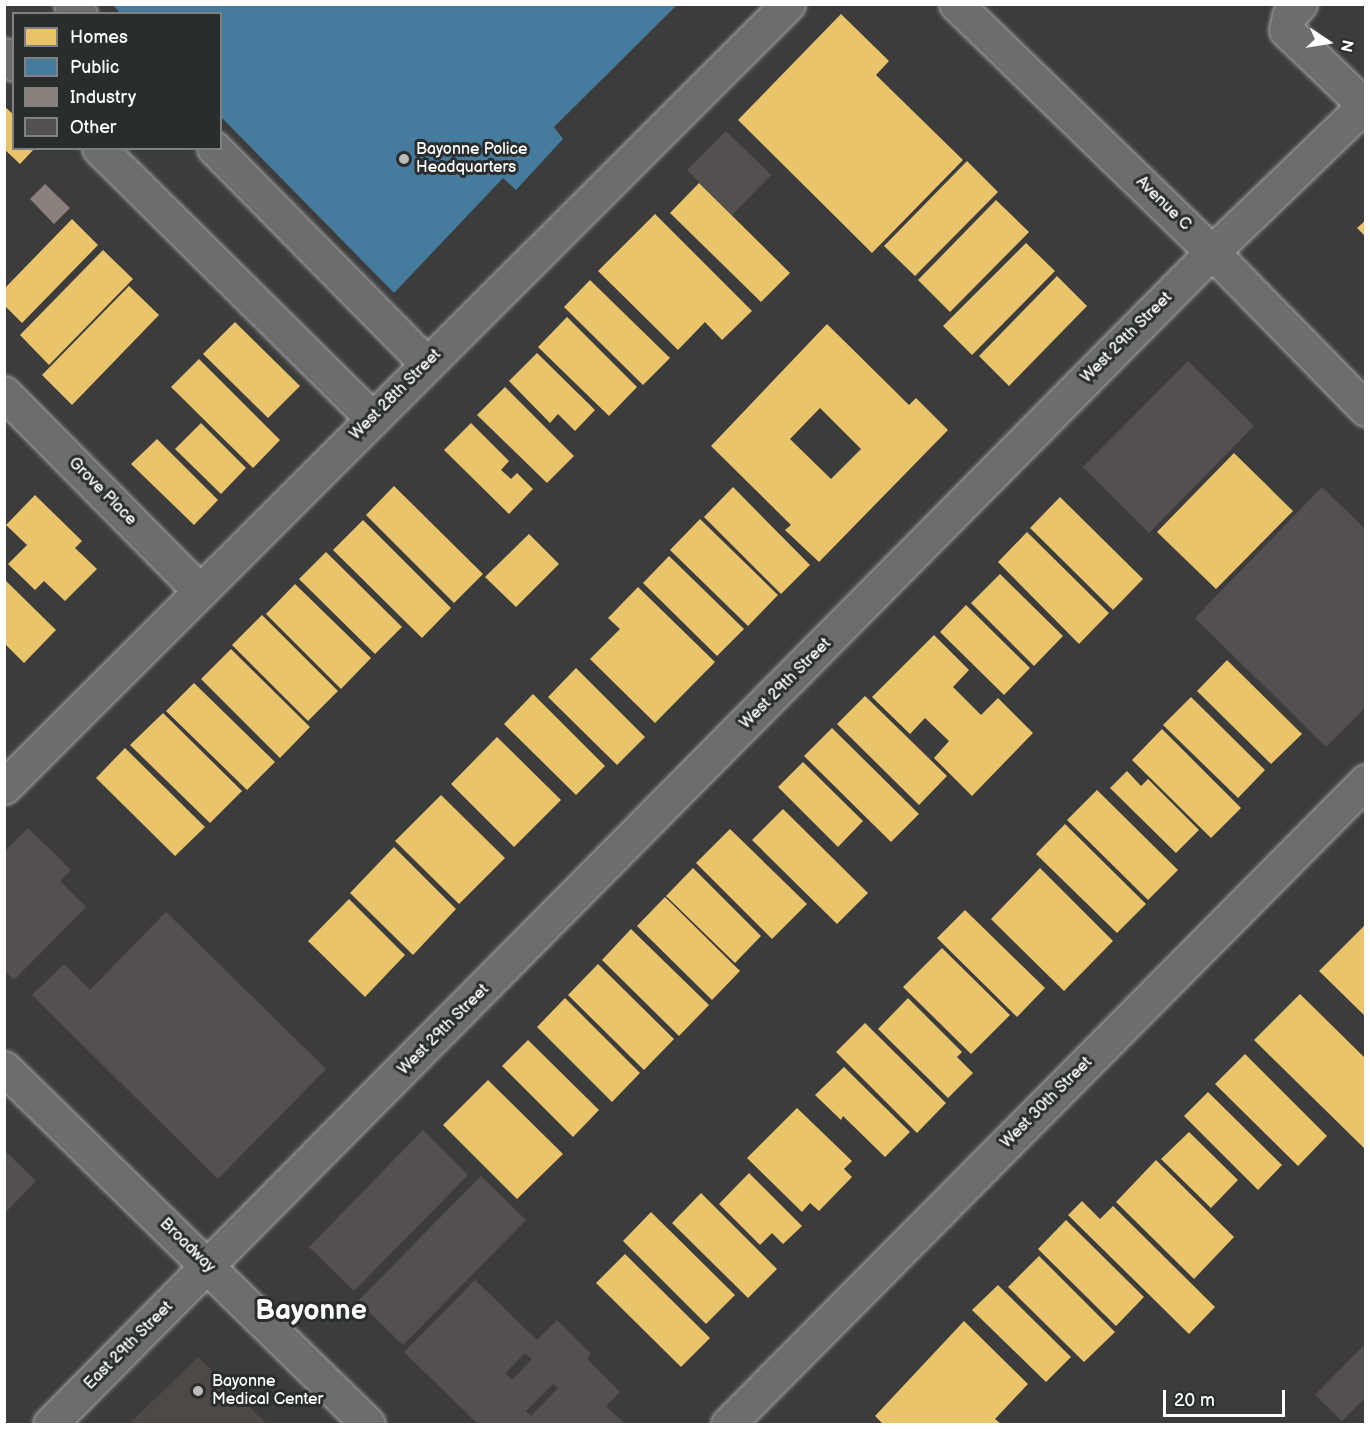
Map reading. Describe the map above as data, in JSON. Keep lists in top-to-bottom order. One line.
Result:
{"streets":{"street":["Avenue C","West 29th Street","West 28th Street","Grove Place","West 30th Street","Broadway","East 29th Street"]},"crossings":[["Avenue C","West 29th Street"],["West 29th Street","Broadway"],["West 29th Street","East 29th Street"],["West 28th Street","Grove Place"],["Broadway","East 29th Street"]],"districts":["Bayonne"],"places":["Bayonne Police Headquarters","Bayonne Medical Center"],"legend":["Homes","Public","Industry","Other"],"scale_bar":"20 m","north":"right"}
